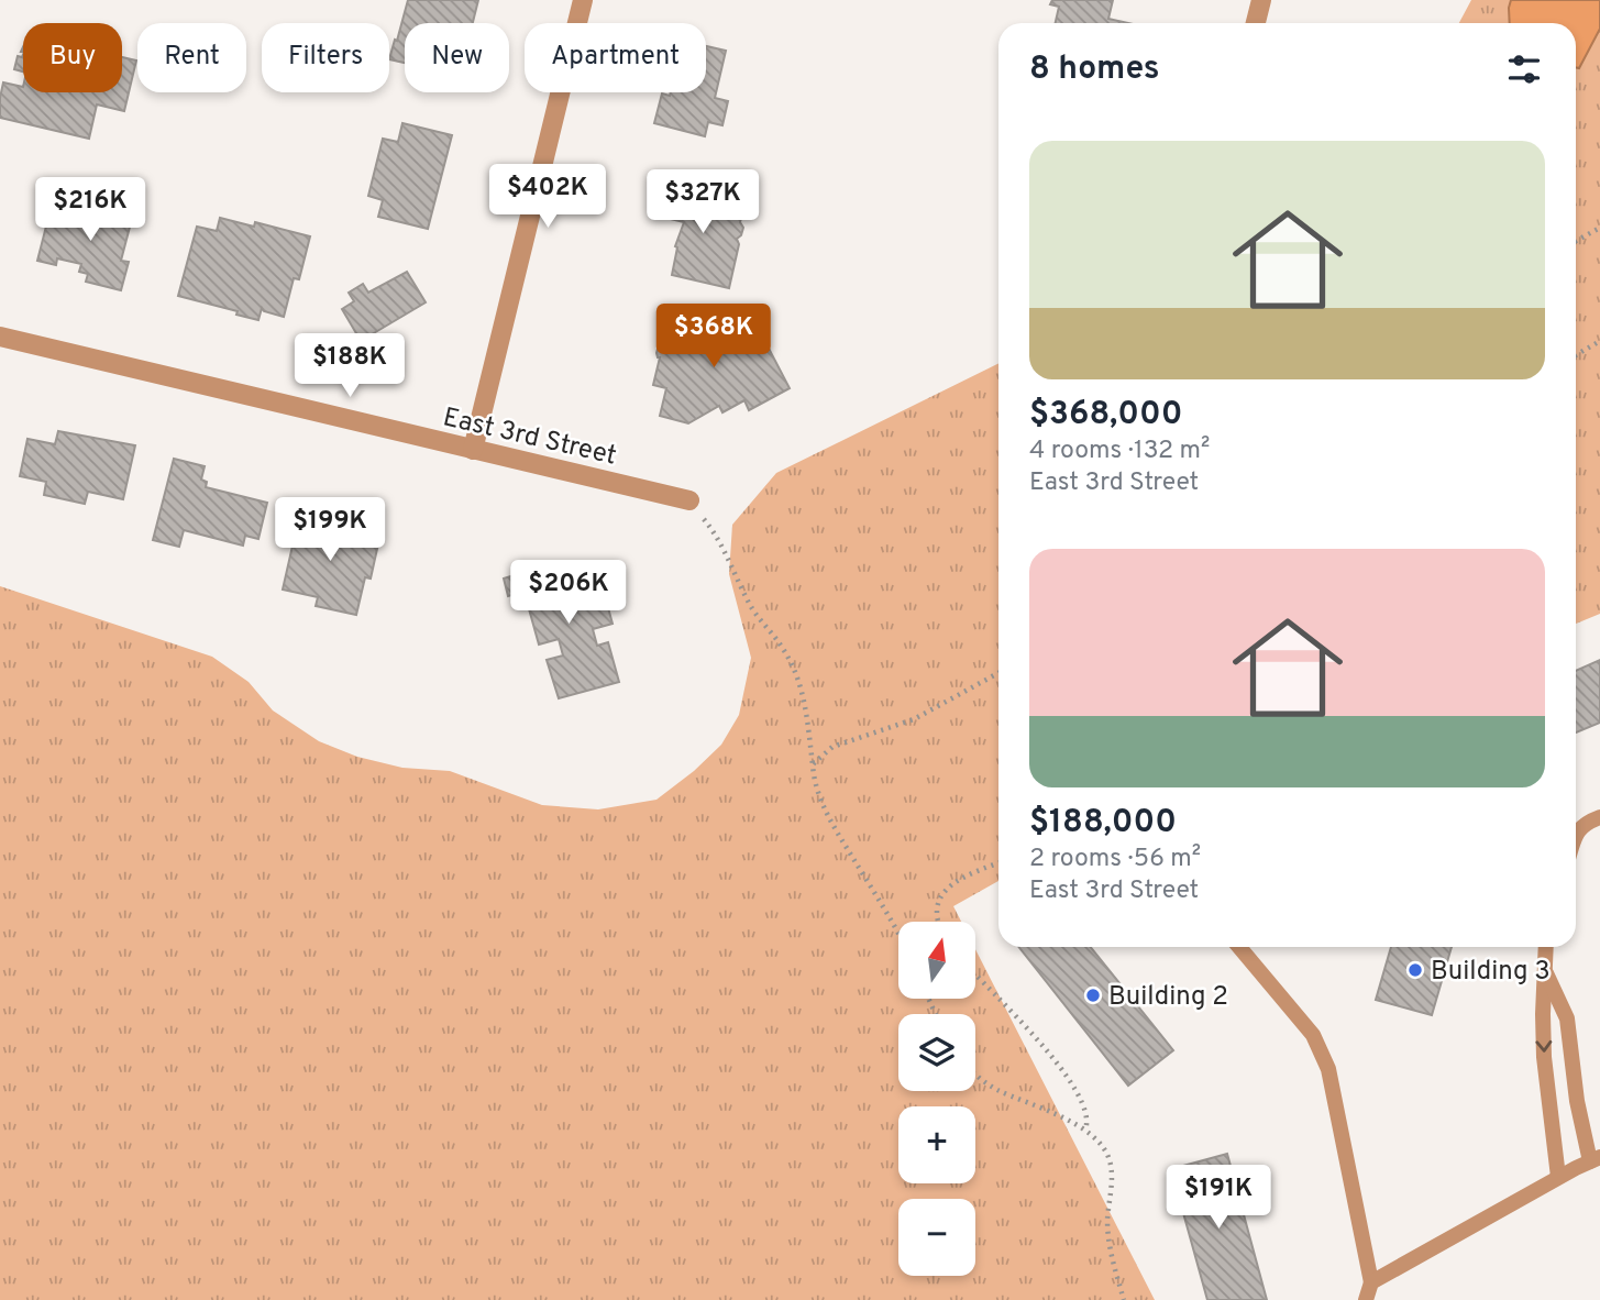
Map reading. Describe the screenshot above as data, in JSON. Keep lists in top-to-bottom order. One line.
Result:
{"streets":{"street":["East 3rd Street"]},"places":["Building 3","Building 2"],"north":"top","page":{"chip":["Buy","Rent","Filters","New","Apartment"],"heading":"8 homes","list":[{"name":"$368,000","note":"4 rooms · 132 m² · East 3rd Street"},{"name":"$188,000","note":"2 rooms · 56 m² · East 3rd Street"}],"price":["$402K","$327K","$216K","$368K","$188K","$199K","$206K","$191K"],"map_buttons":["+","−"]}}
